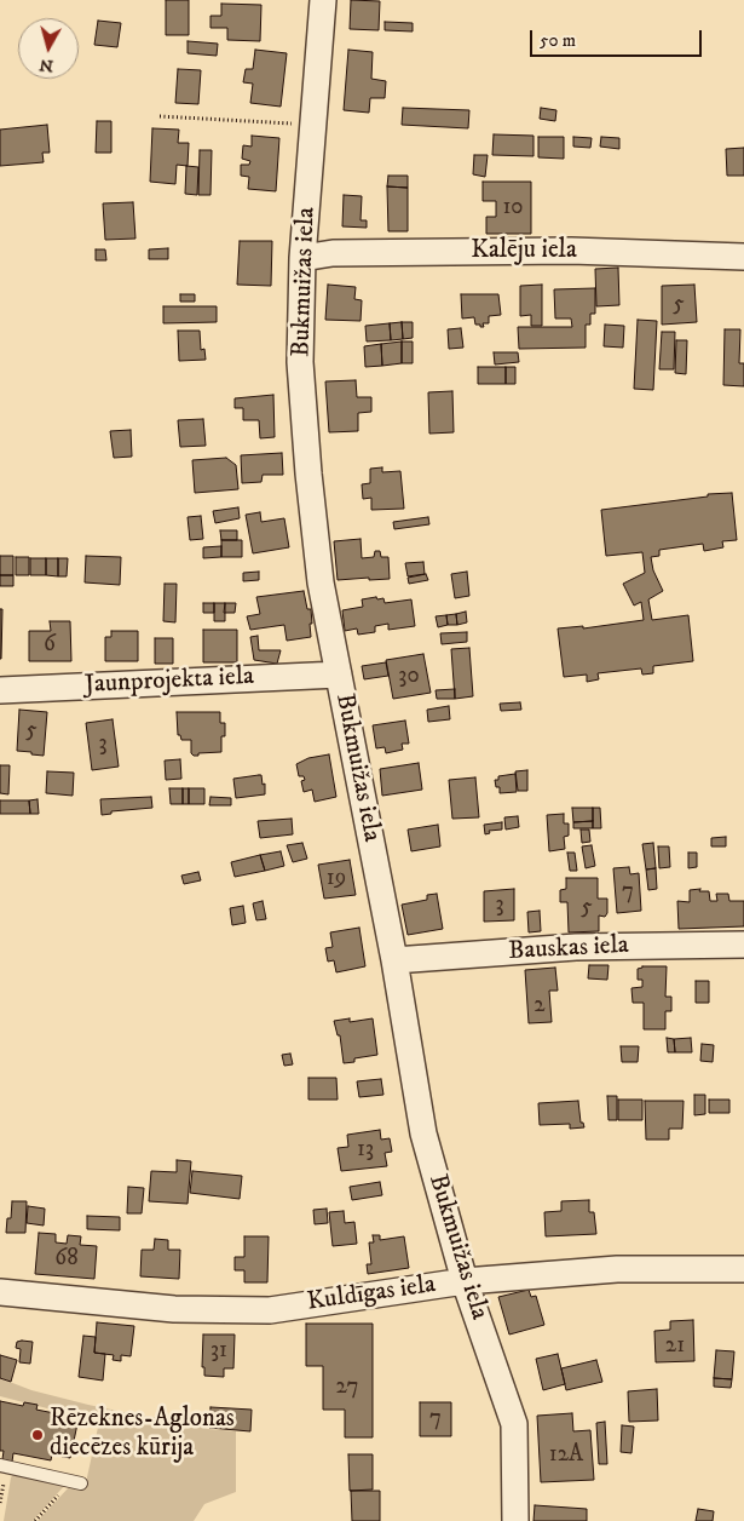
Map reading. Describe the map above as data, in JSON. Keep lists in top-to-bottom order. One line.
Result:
{"streets":{"street":["Kalēju iela","Bukmuižas iela","Jaunprojekta iela","Bauskas iela","Kuldīgas iela"]},"crossings":[["Kalēju iela","Bukmuižas iela"],["Bukmuižas iela","Jaunprojekta iela"],["Bukmuižas iela","Bauskas iela"],["Bukmuižas iela","Kuldīgas iela"]],"places":["Rēzeknes-Aglonas diecēzes kūrija"],"house_numbers":["10","5","6","30","5","3","19","7","3","5","2","13","68","21","31","27","7","12A"],"scale_bar":"50 m","north":"bottom"}
